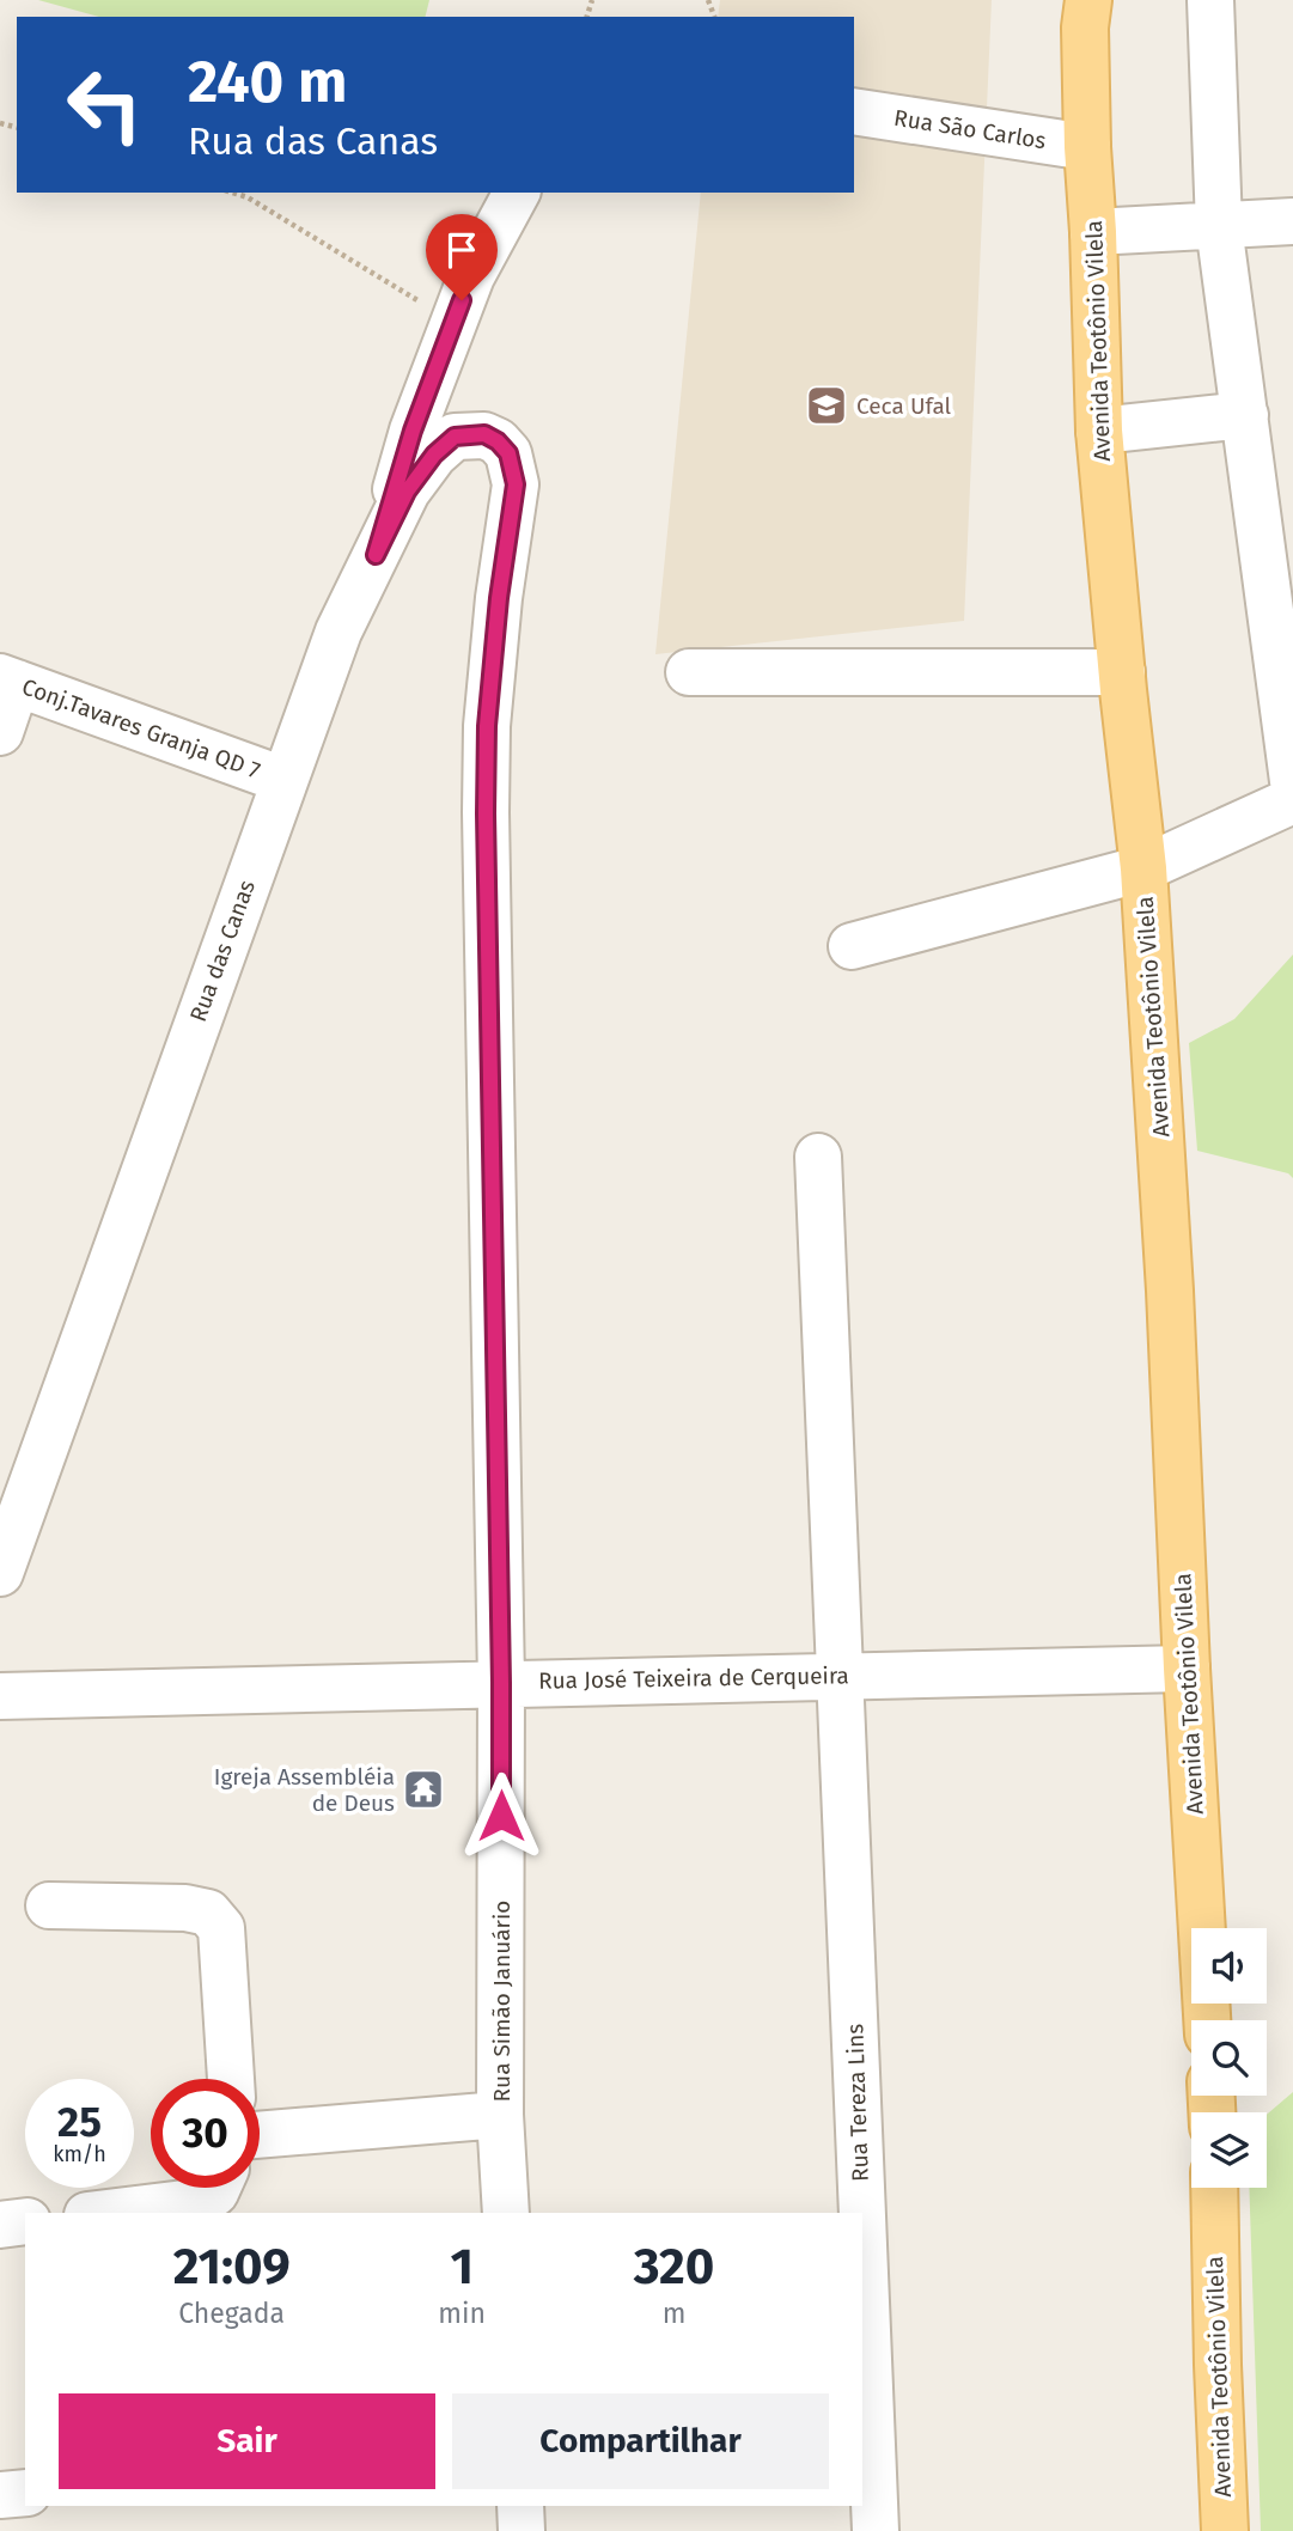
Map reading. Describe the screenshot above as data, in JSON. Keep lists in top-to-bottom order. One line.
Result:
{"streets":{"main road":["Avenida Teotônio Vilela"],"street":["Rua São Carlos","Conj.Tavares Granja QD 7","Rua das Canas","Rua José Teixeira de Cerqueira","Rua Simão Januário","Rua Tereza Lins"]},"crossings":[["Rua São Carlos","Avenida Teotônio Vilela"],["Avenida Teotônio Vilela","Rua José Teixeira de Cerqueira"],["Conj.Tavares Granja QD 7","Rua das Canas"],["Rua das Canas","Rua Simão Januário"],["Rua José Teixeira de Cerqueira","Rua Simão Januário"],["Rua José Teixeira de Cerqueira","Rua Tereza Lins"]],"places":{"school or university":["Ceca Ufal"],"temple":["Igreja Assembléia de Deus"]},"page":{"turn":["240 m","Rua das Canas"],"speed":"25 km/h","limit":"30","eta":["21:09","Chegada","1","min","320","m"],"buttons":["Sair","Compartilhar"]}}
